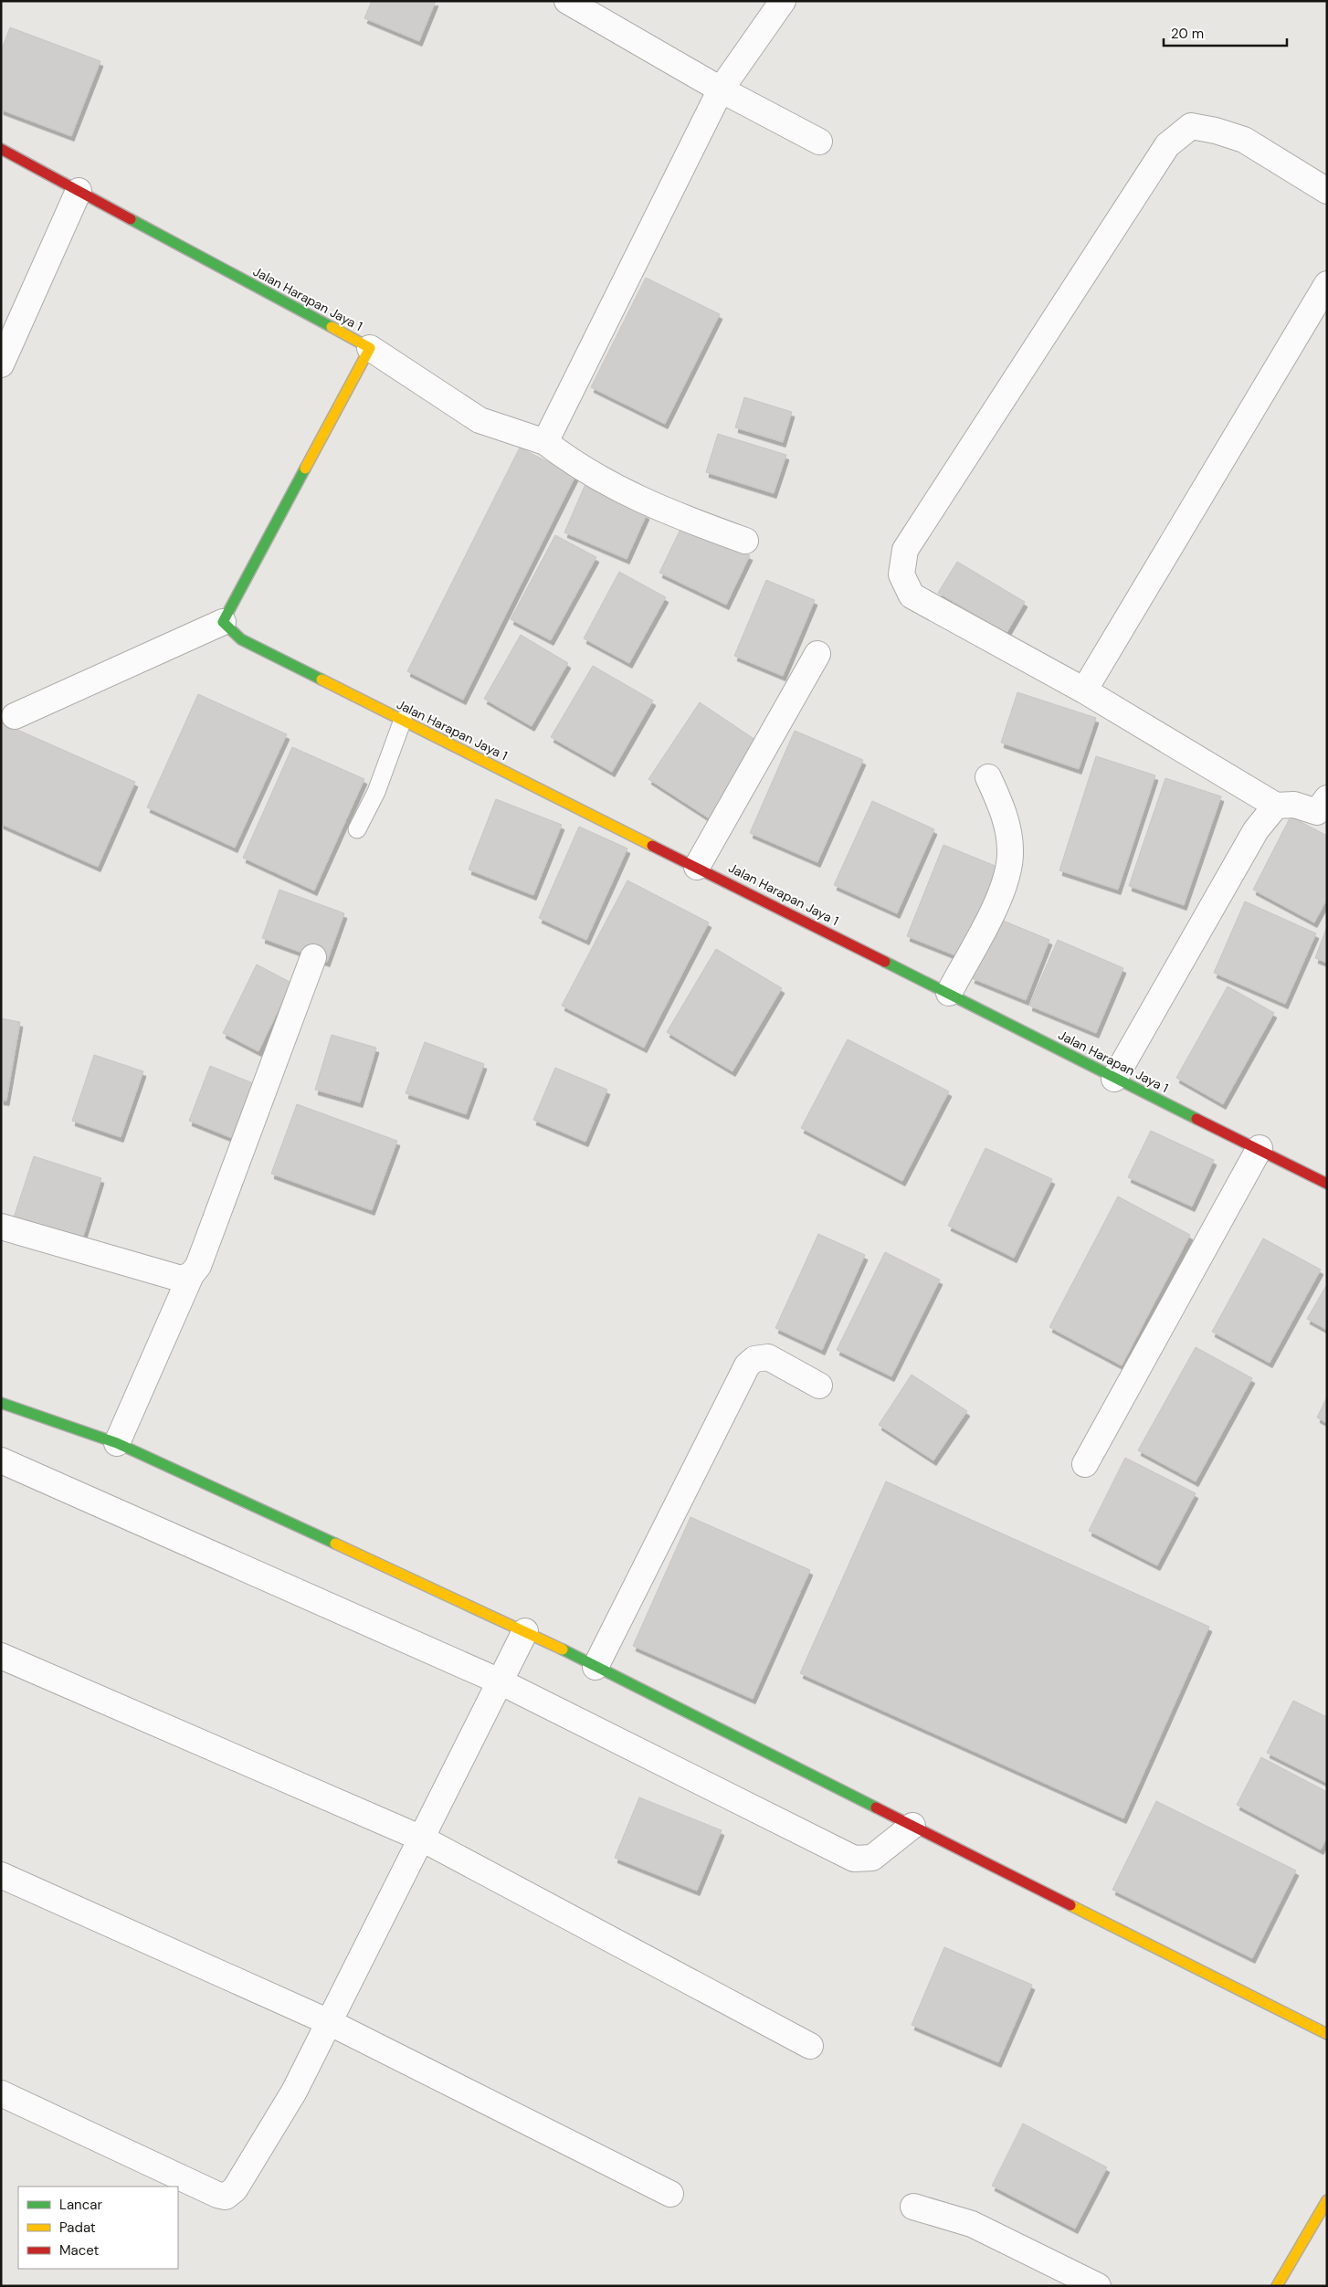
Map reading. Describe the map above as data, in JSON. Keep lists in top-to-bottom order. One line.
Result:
{"streets":{"street":["Jalan Harapan Jaya 1"]},"legend":["Lancar","Padat","Macet"],"scale_bar":"20 m"}
